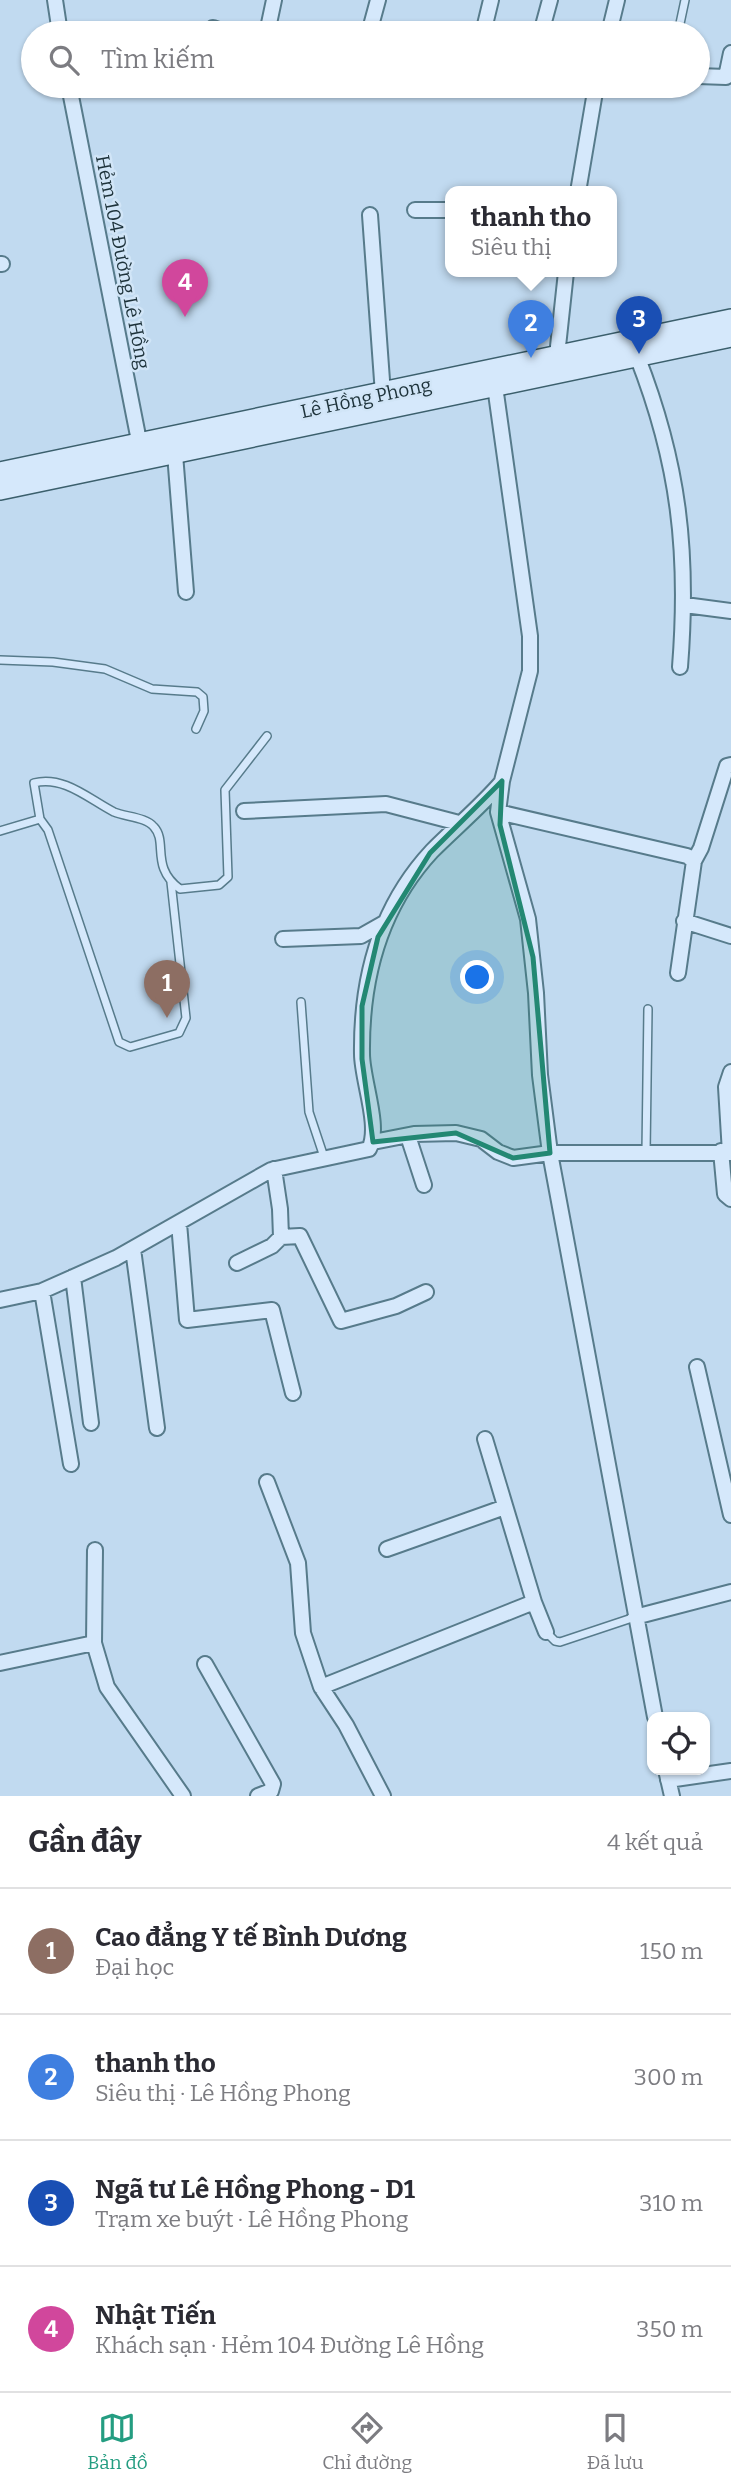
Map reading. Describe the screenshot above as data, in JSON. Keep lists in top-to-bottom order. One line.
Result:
{"streets":{"street":["Hẻm 104 Đường Lê Hồng","Lê Hồng Phong"]},"crossings":[["Hẻm 104 Đường Lê Hồng","Lê Hồng Phong"]],"page":{"search":"Tìm kiếm","popup":["thanh tho","Siêu thị"],"pins":["4","3","2","1"],"heading":["Gần đây","4 kết quả"],"list":[{"mark":"1","name":"Cao đẳng Y tế Bình Dương","note":"Đại học","value":"150 m"},{"mark":"2","name":"thanh tho","note":"Siêu thị · Lê Hồng Phong","value":"300 m"},{"mark":"3","name":"Ngã tư Lê Hồng Phong - D1","note":"Trạm xe buýt · Lê Hồng Phong","value":"310 m"},{"mark":"4","name":"Nhật Tiến","note":"Khách sạn · Hẻm 104 Đường Lê Hồng","value":"350 m"}],"nav":["Bản đồ","Chỉ đường","Đã lưu"]}}
